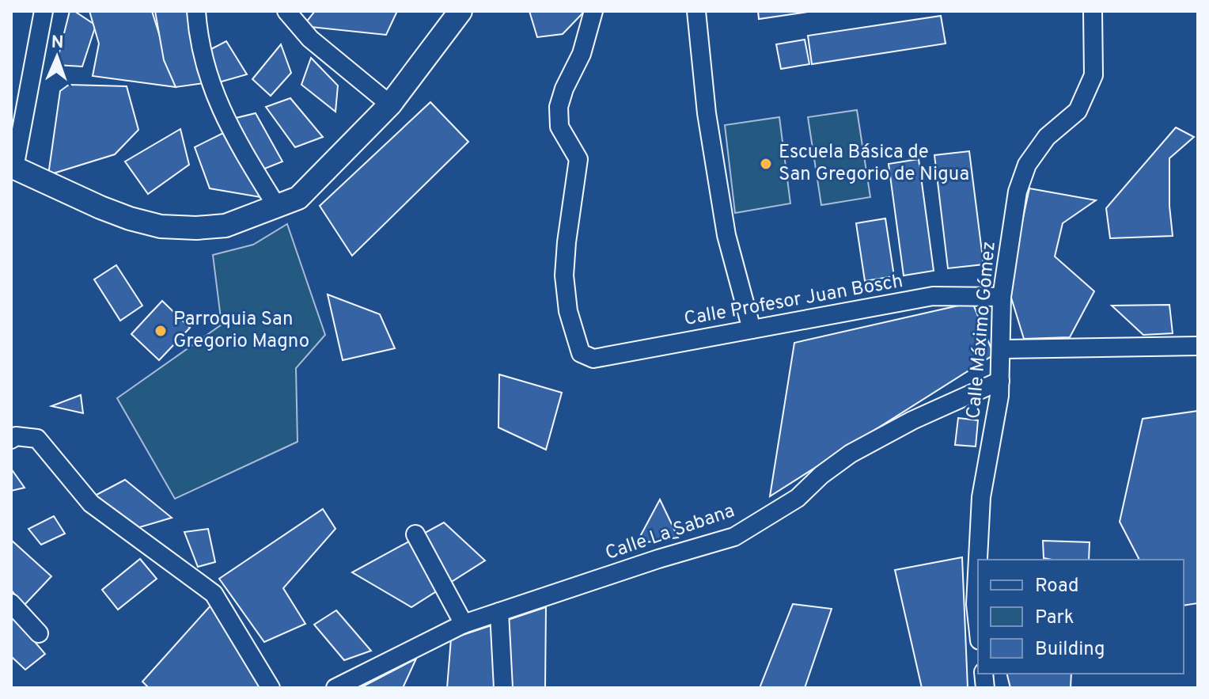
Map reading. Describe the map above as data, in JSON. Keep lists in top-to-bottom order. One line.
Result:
{"streets":{"street":["Calle Profesor Juan Bosch","Calle Máximo Gómez","Calle La Sabana"]},"crossings":[["Calle Profesor Juan Bosch","Calle Máximo Gómez"],["Calle Máximo Gómez","Calle La Sabana"]],"places":["Escuela Básica de San Gregorio de Nigua","Parroquia San Gregorio Magno"],"legend":["Road","Park","Building"],"north":"top"}
